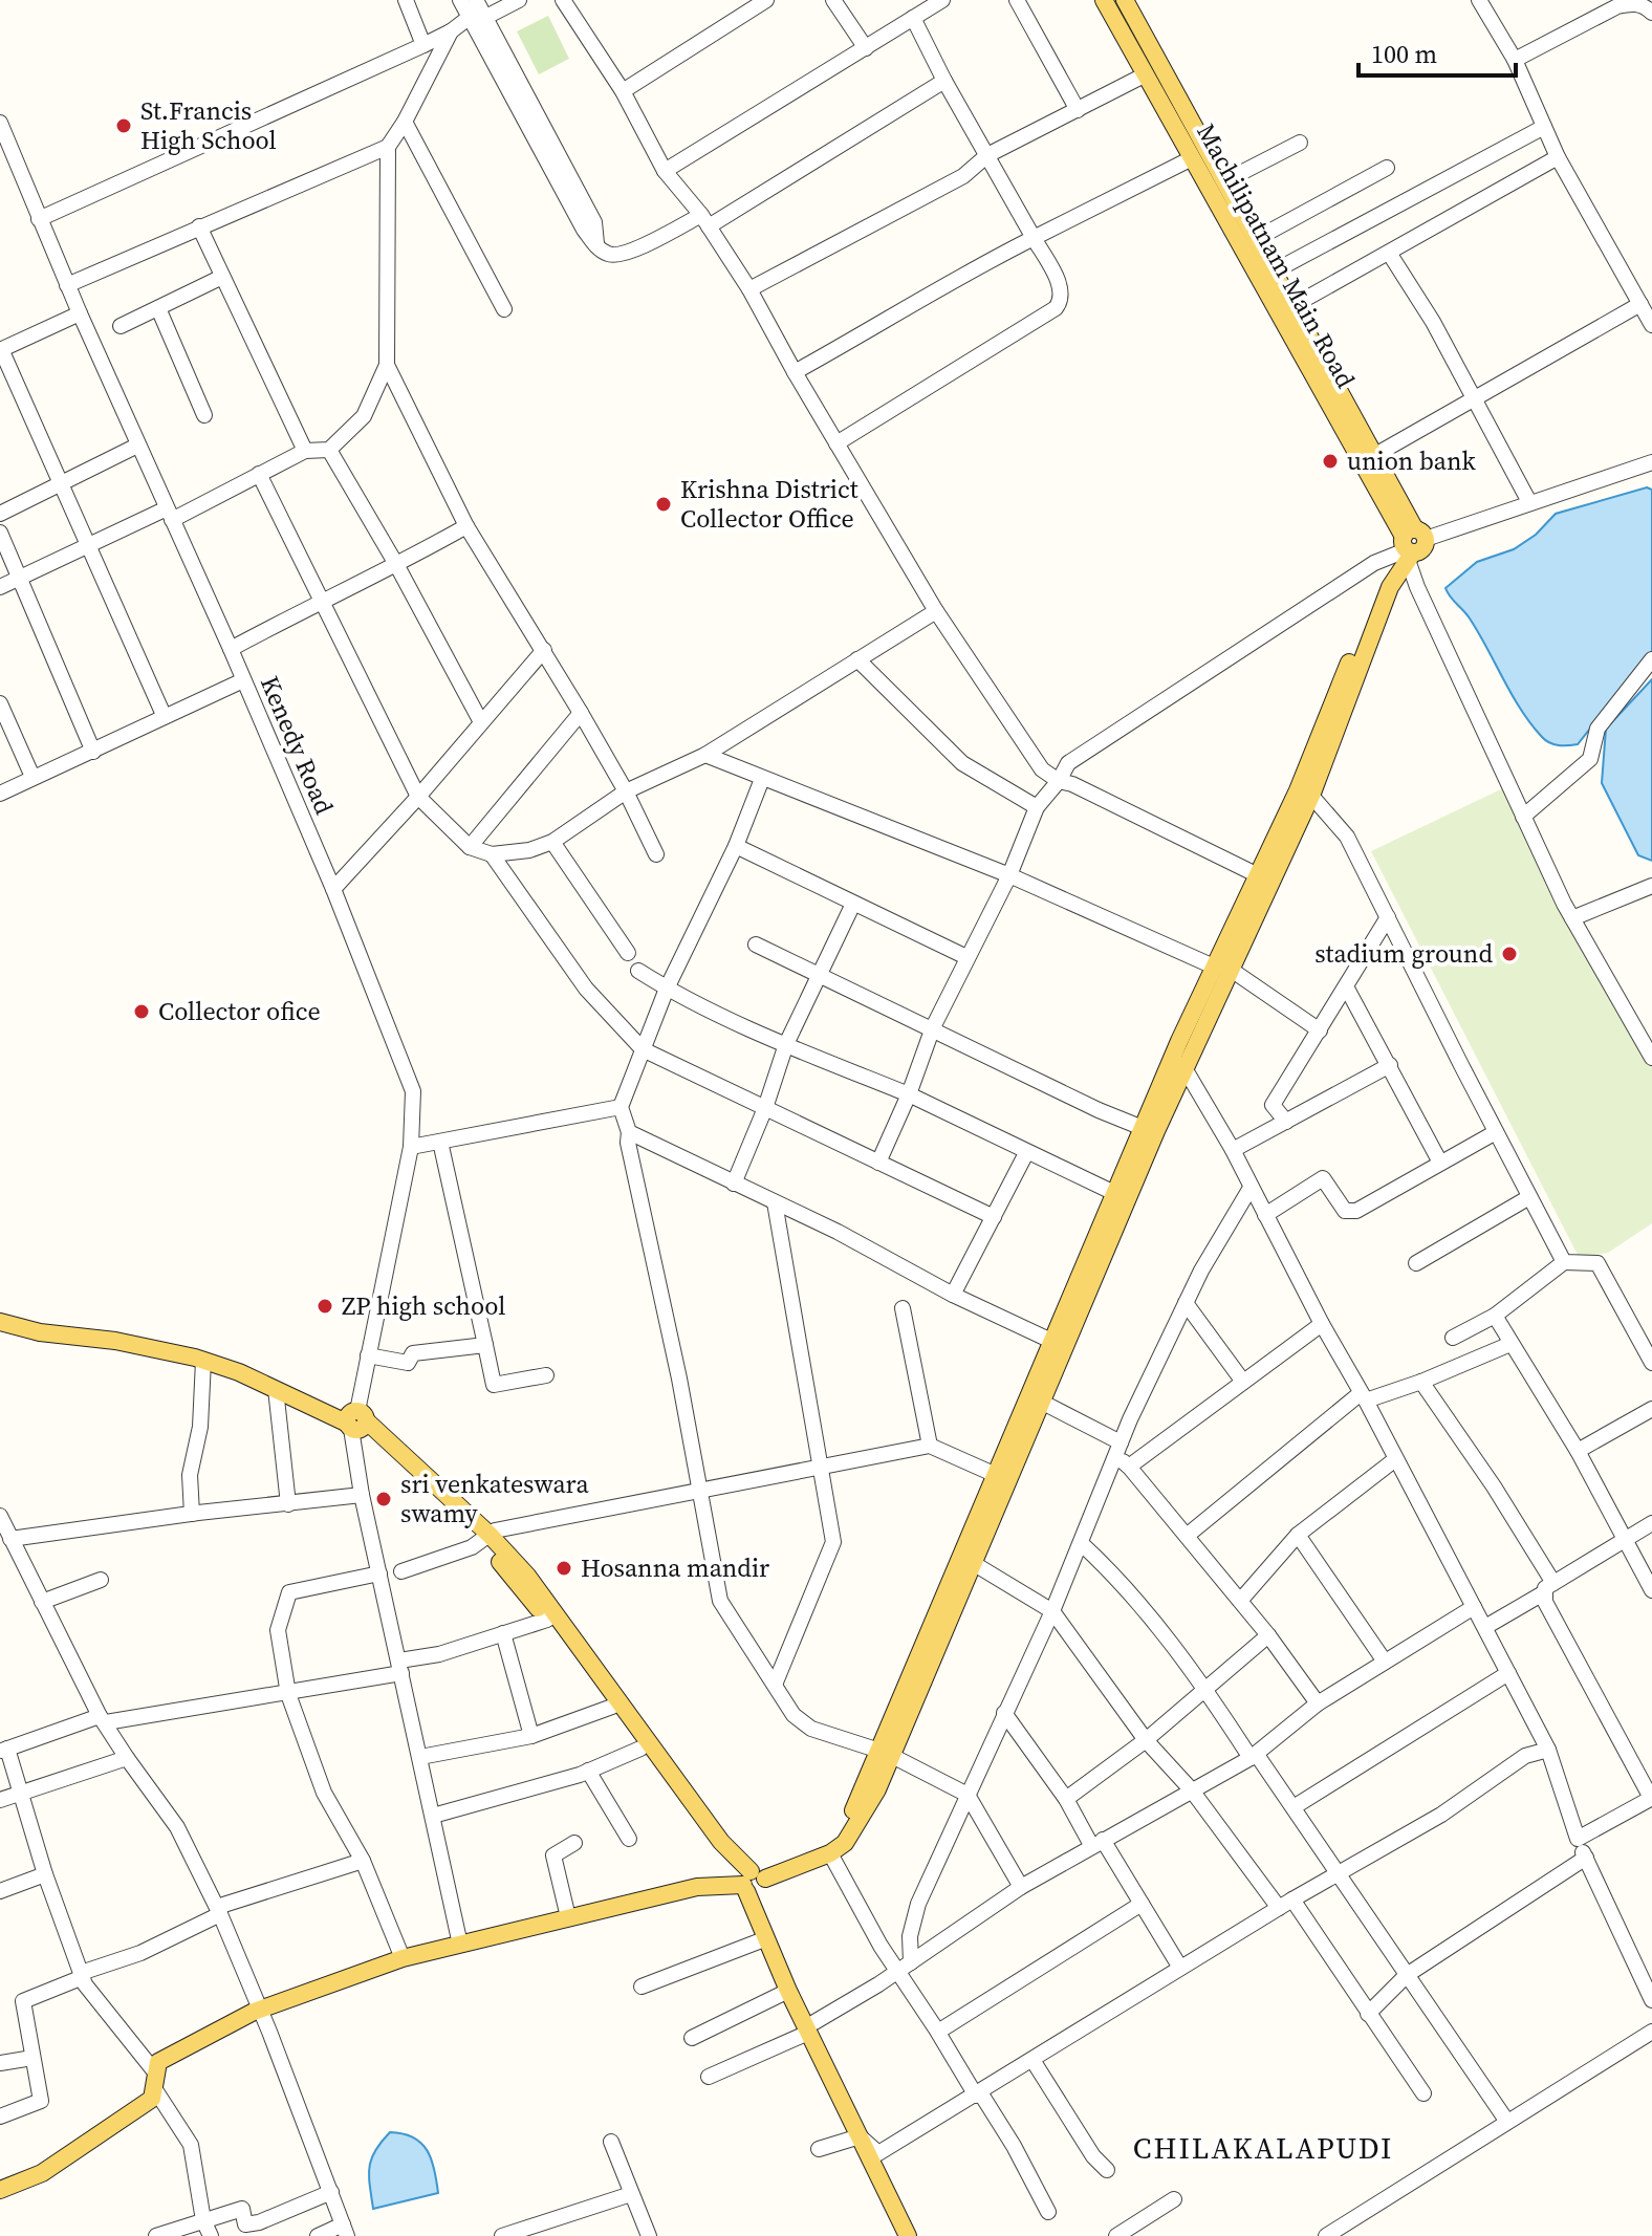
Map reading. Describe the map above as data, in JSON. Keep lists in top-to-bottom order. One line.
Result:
{"streets":{"main road":["Machilipatnam Main Road"],"street":["Kenedy Road"]},"districts":["CHILAKALAPUDI"],"places":["St.Francis High School","union bank","Krishna District Collector Office","stadium ground","Collector ofice","ZP high school","sri venkateswara swamy","Hosanna mandir"],"scale_bar":"100 m"}
